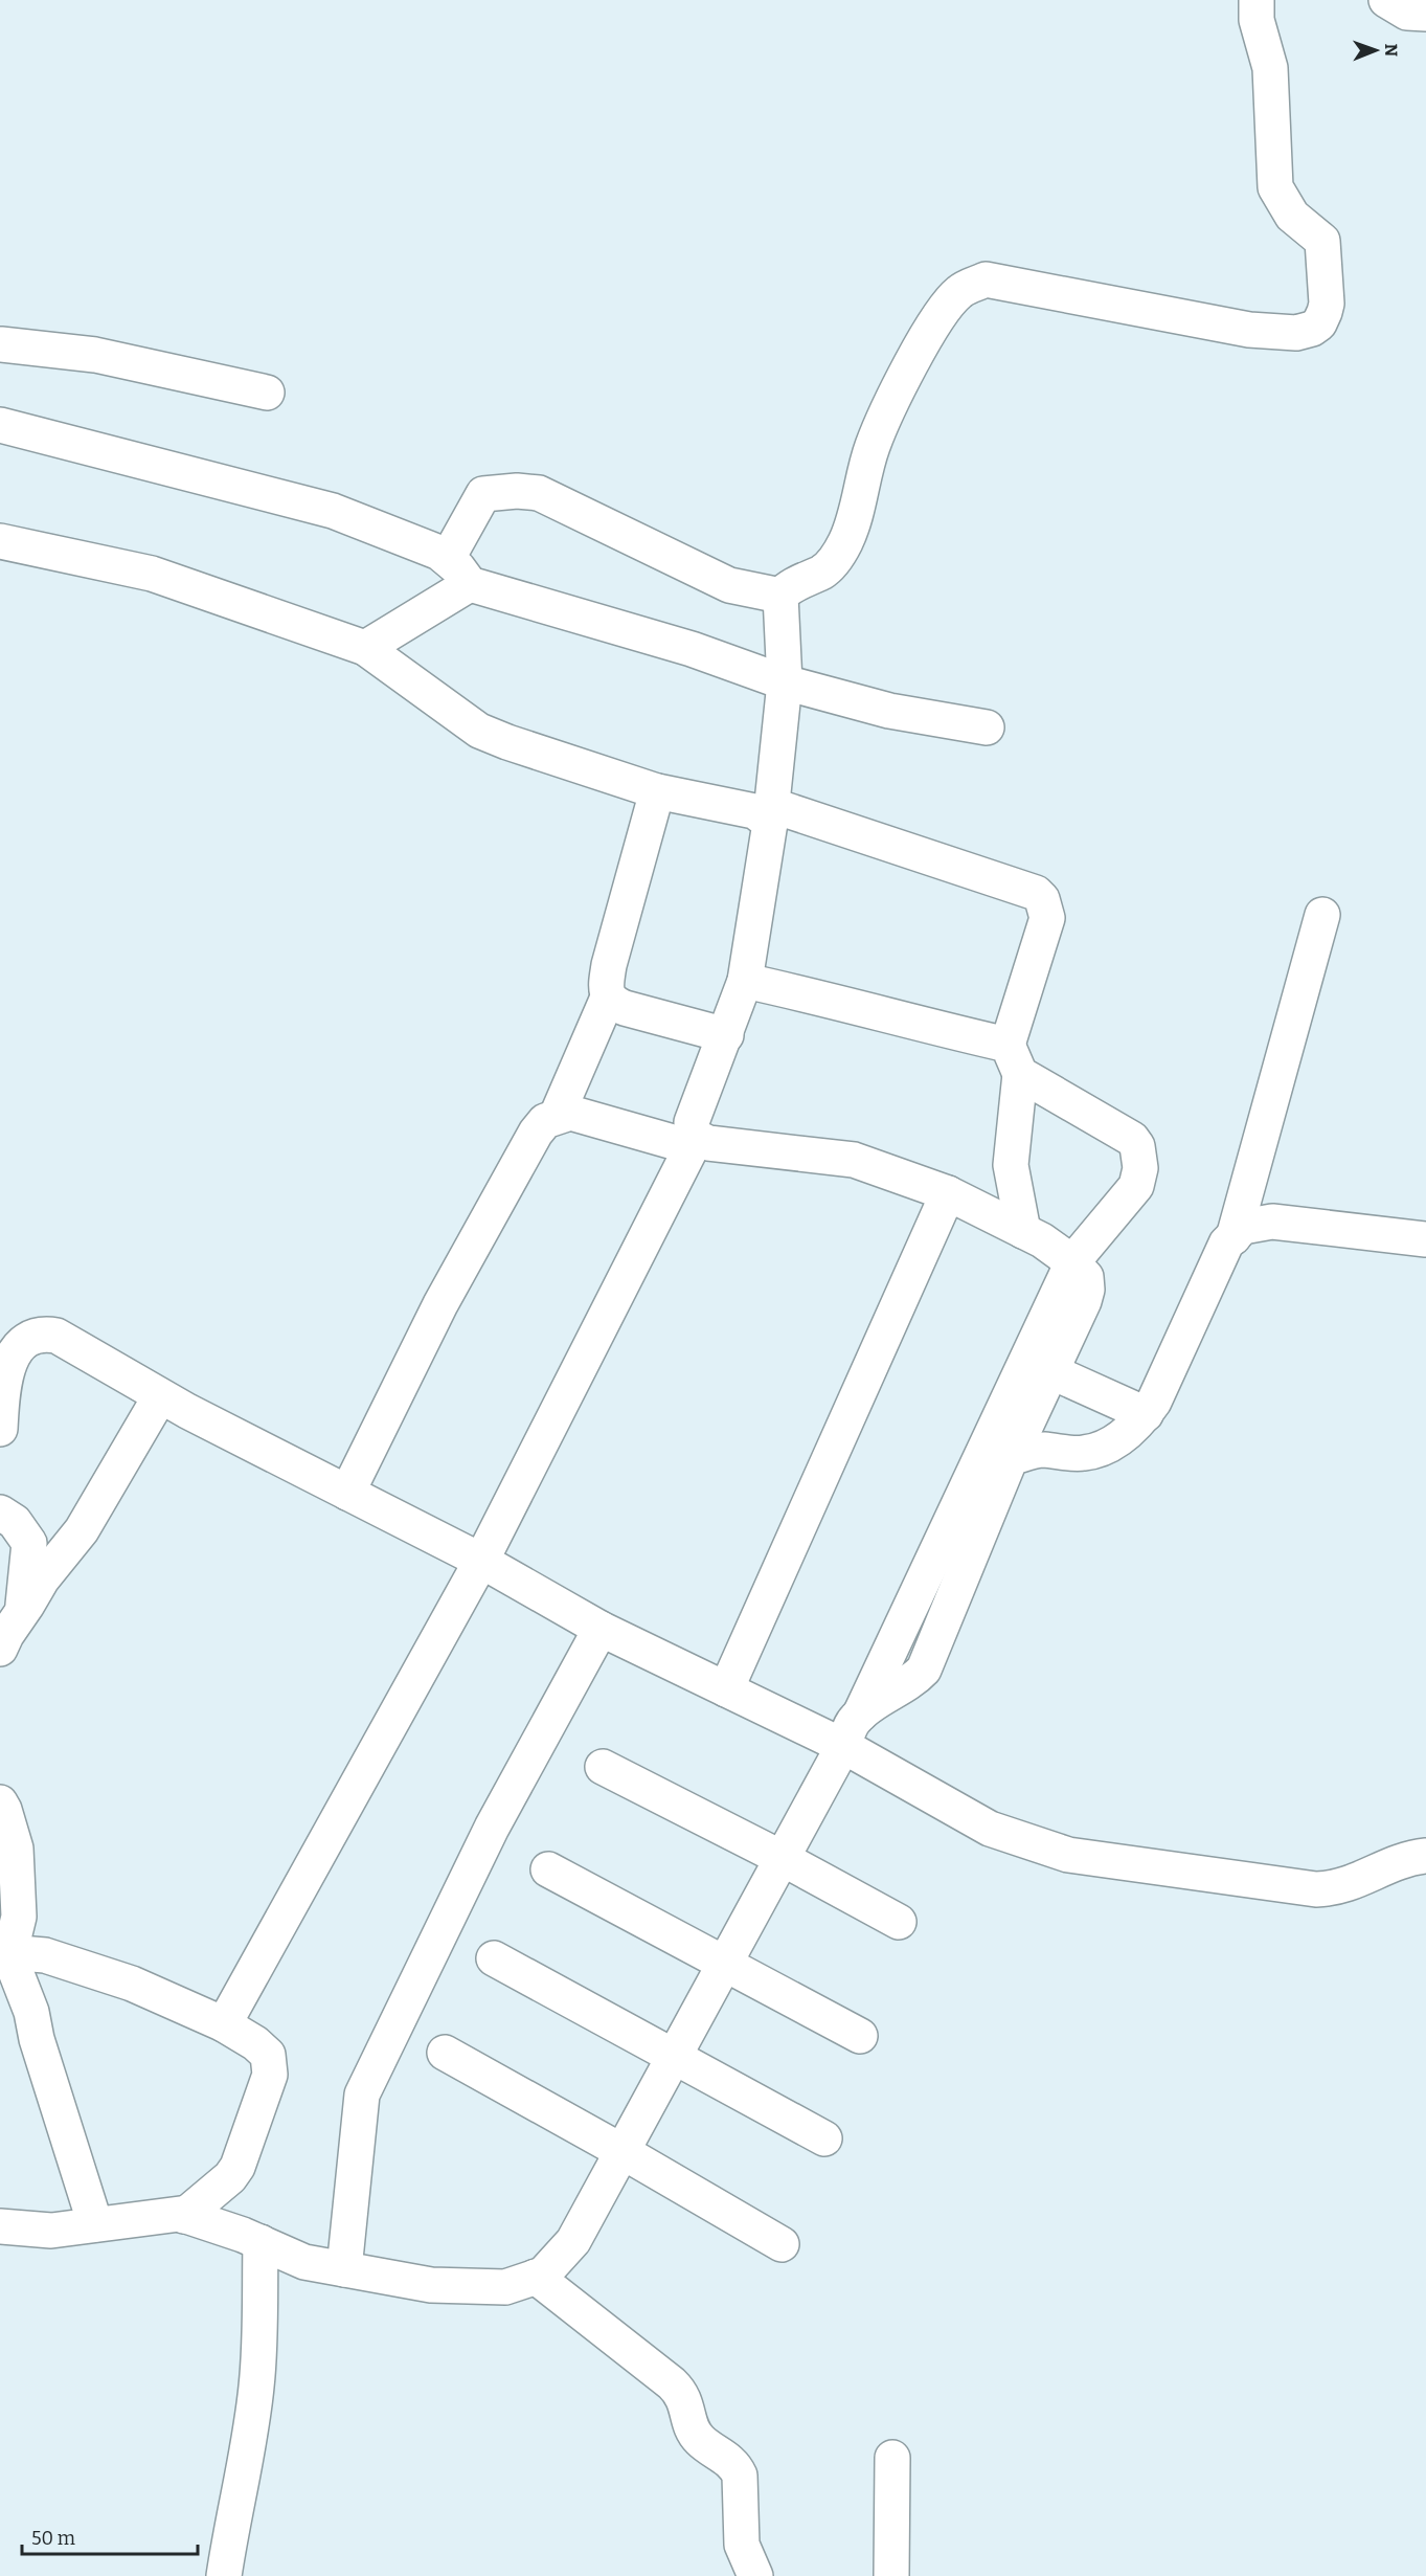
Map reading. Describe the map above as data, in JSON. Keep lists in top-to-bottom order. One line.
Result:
{"scale_bar":"50 m","north":"right"}
